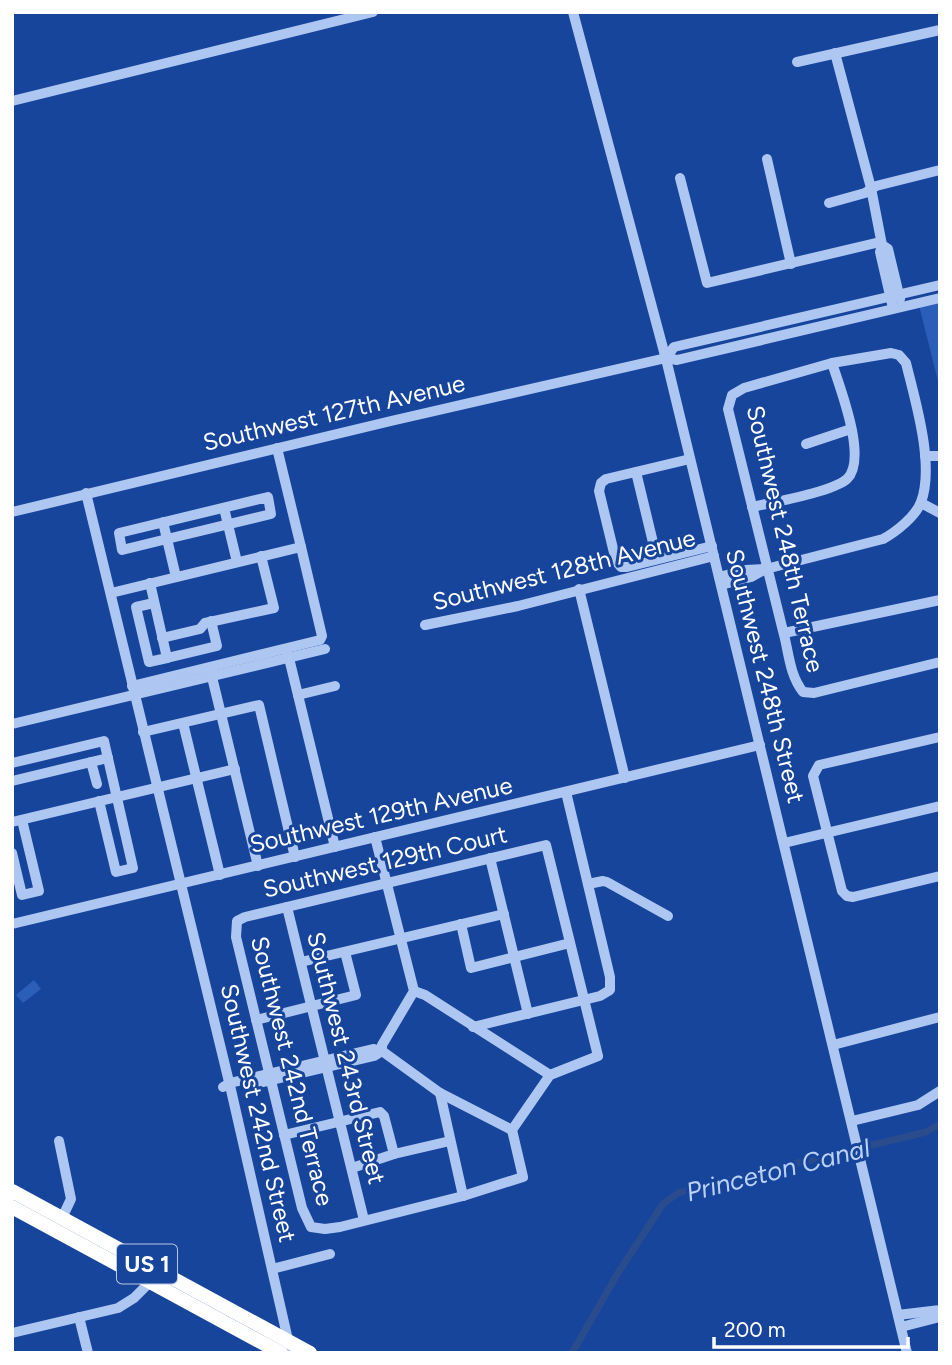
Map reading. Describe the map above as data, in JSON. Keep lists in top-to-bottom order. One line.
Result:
{"streets":{"highway":["US 1"],"street":["Southwest 127th Avenue","Southwest 248th Terrace","Southwest 128th Avenue","Southwest 248th Street","Southwest 129th Avenue","Southwest 129th Court","Southwest 243rd Street","Southwest 242nd Terrace","Southwest 242nd Street"]},"crossings":[["Southwest 127th Avenue","Southwest 248th Street"],["Southwest 127th Avenue","Southwest 242nd Street"],["Southwest 128th Avenue","Southwest 248th Street"],["Southwest 248th Street","Southwest 129th Avenue"],["Southwest 129th Avenue","Southwest 242nd Street"],["Southwest 129th Court","Southwest 243rd Street"],["Southwest 129th Court","Southwest 242nd Terrace"],["Southwest 243rd Street","Southwest 242nd Terrace"],["Southwest 242nd Street","US 1"]],"water":["Princeton Canal"],"scale_bar":"200 m"}
